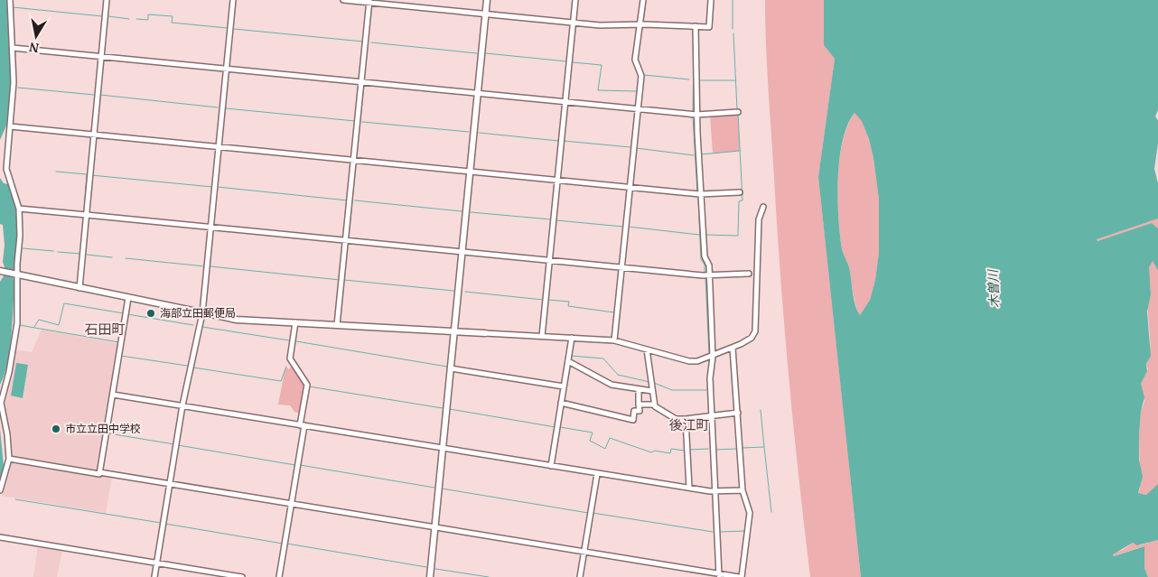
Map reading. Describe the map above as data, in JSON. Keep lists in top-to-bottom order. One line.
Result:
{"districts":["石田町","後江町"],"water":["木曽川"],"places":["海部立田郵便局","市立立田中学校"],"north":"bottom"}
